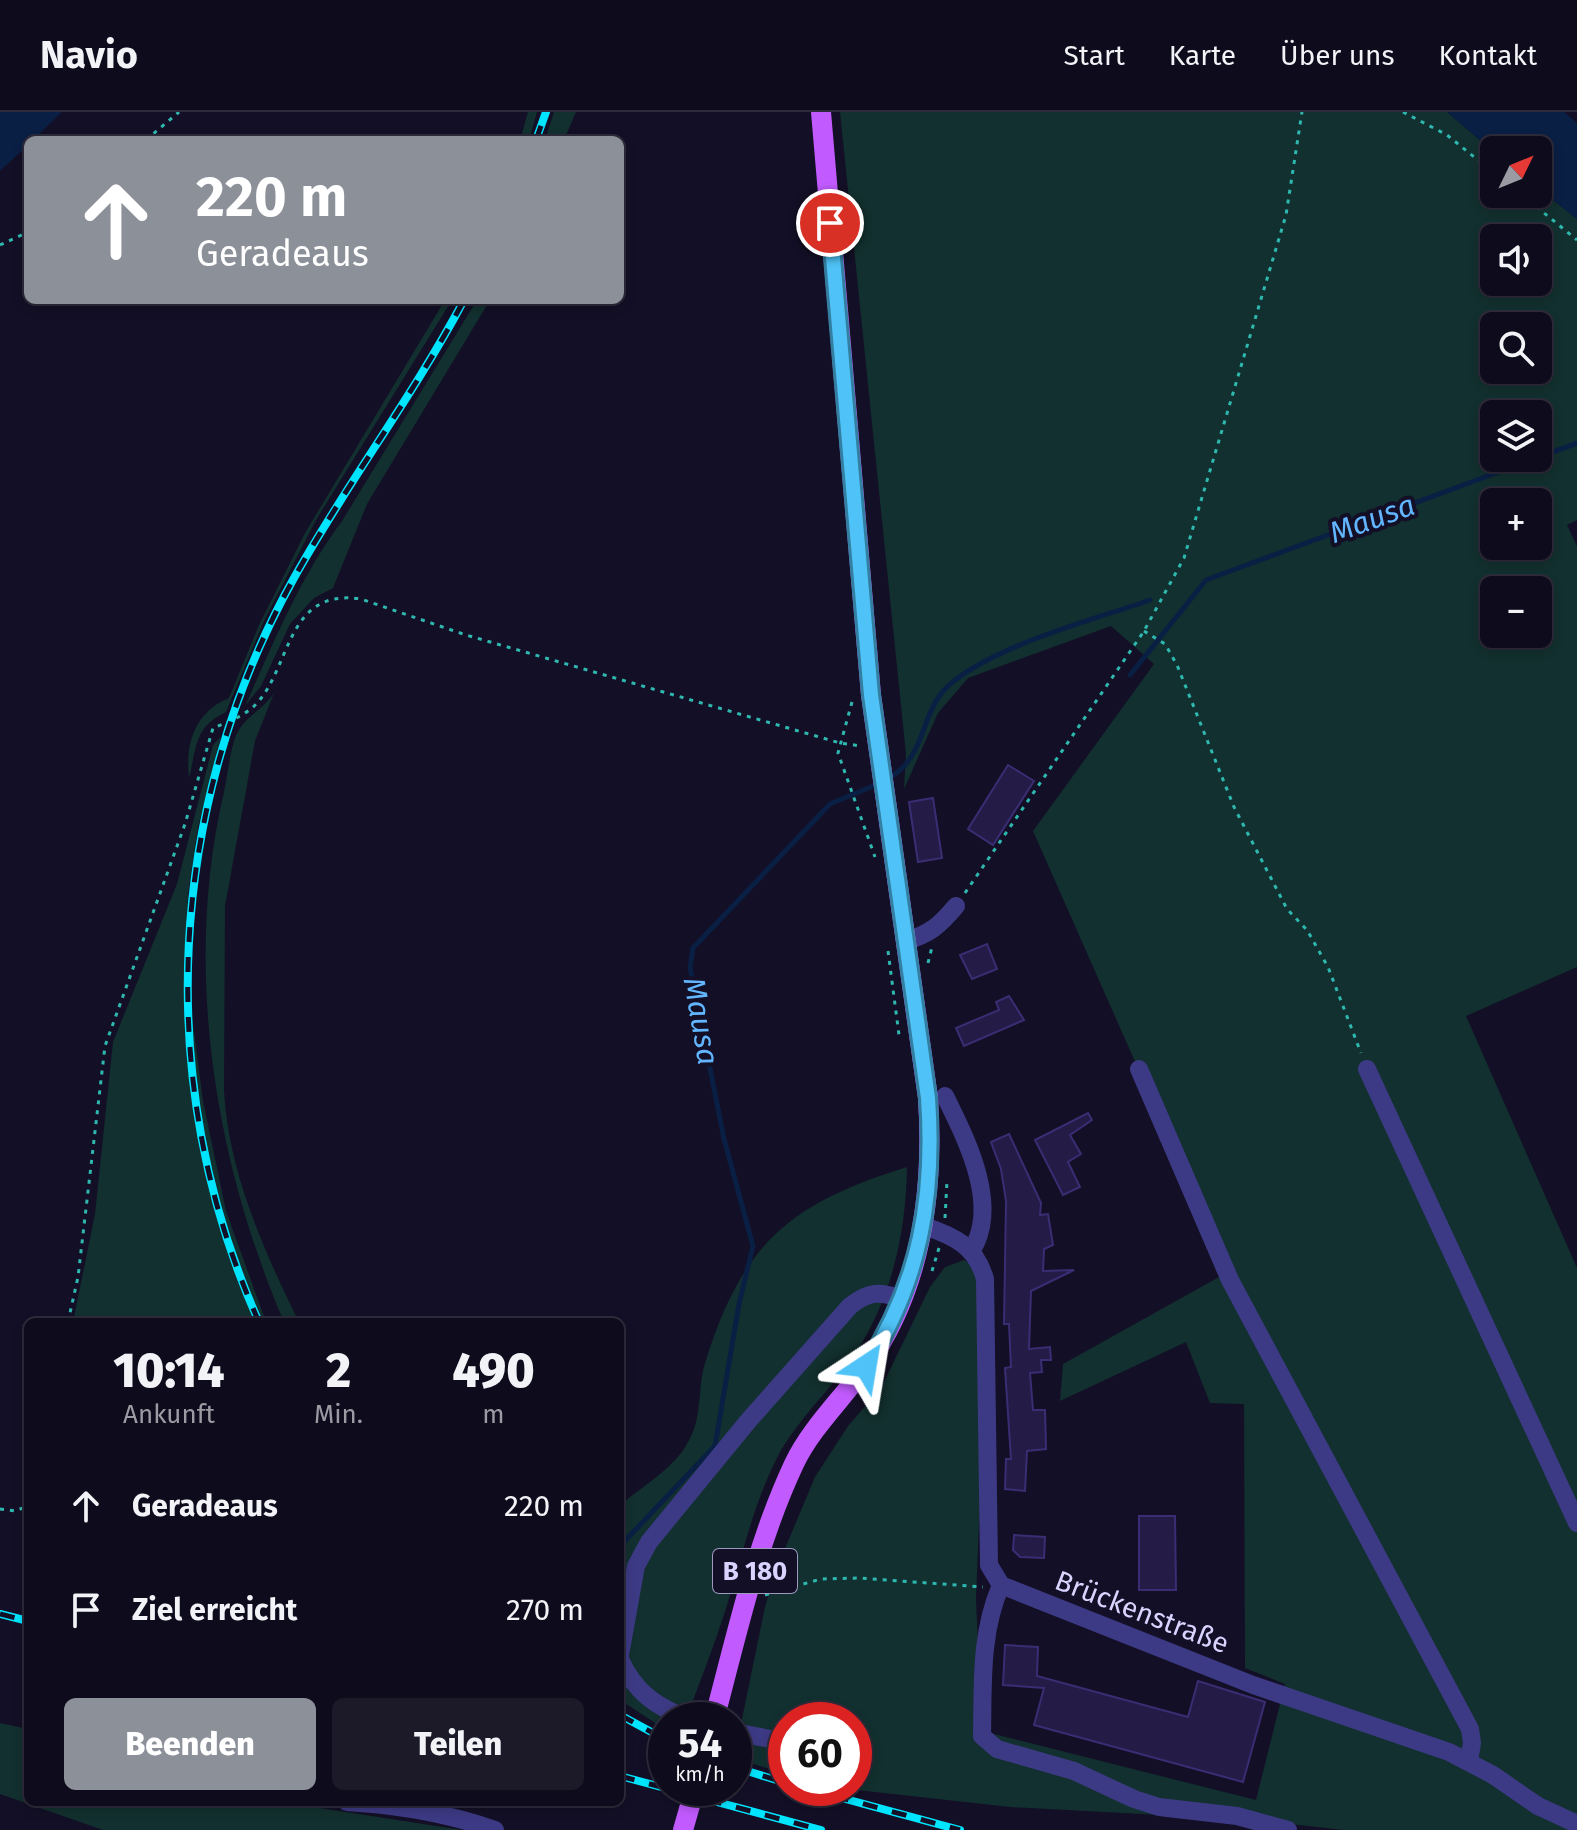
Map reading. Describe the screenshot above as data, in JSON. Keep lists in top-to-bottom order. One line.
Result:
{"streets":{"main road":["B 180"],"street":["Brückenstraße"]},"water":["Mausa"],"north":"top right","page":{"header":"Navio","nav":["Start","Karte","Über uns","Kontakt"],"map_buttons":["+","−"],"turn":["220 m","Geradeaus"],"eta":["10:14","Ankunft","2","Min.","490","m"],"list":[{"name":"Geradeaus","value":"220 m"},{"name":"Ziel erreicht","value":"270 m"}],"buttons":["Beenden","Teilen"],"speed":"54 km/h","limit":"60"}}
